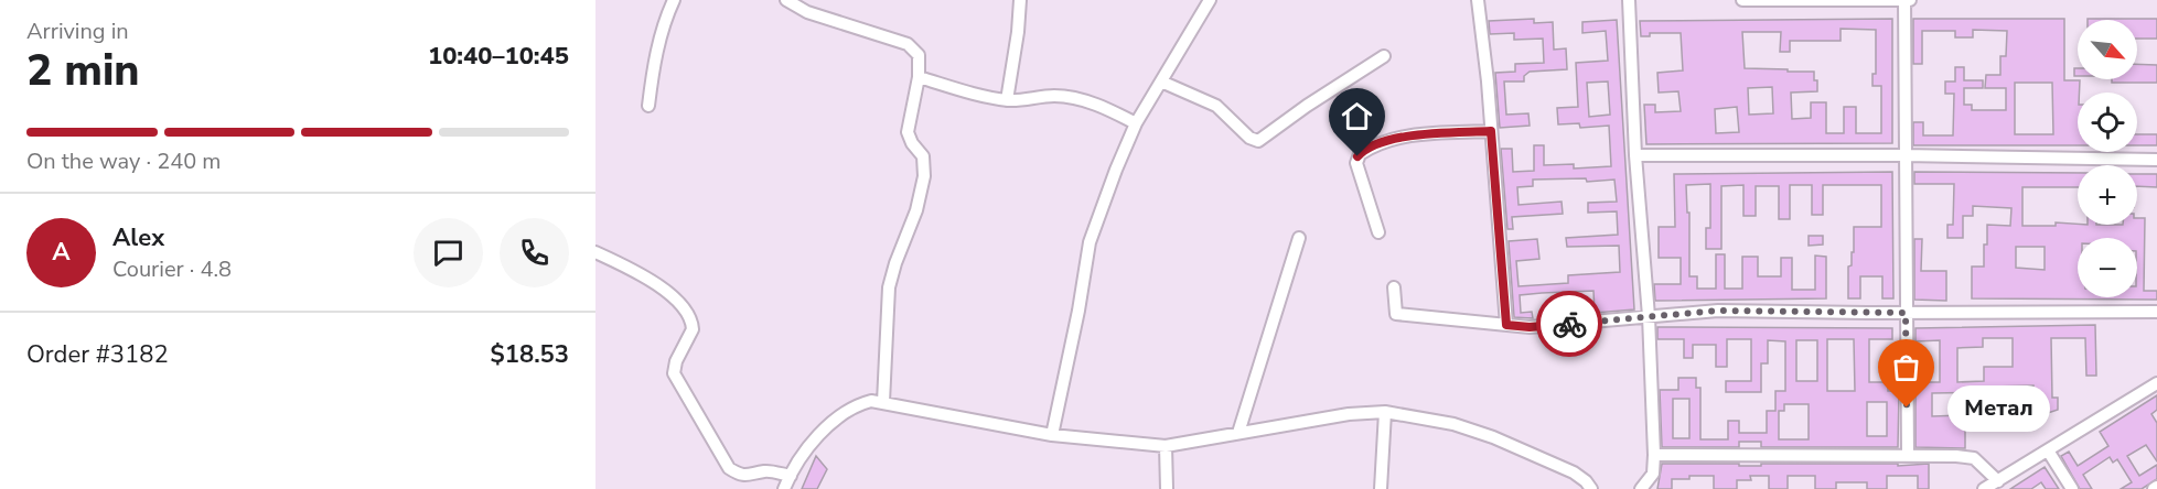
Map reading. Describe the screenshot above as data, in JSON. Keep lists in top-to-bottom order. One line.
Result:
{"places":["Метал"],"north":"bottom right","page":{"heading":["2 min","Arriving in","10:40–10:45"],"panel":["Alex","Courier · 4.8","Order #3182","$18.53"],"map_buttons":["+","−"],"bar":"On the way · 240 m","round":"A","bubble":"Метал"}}
